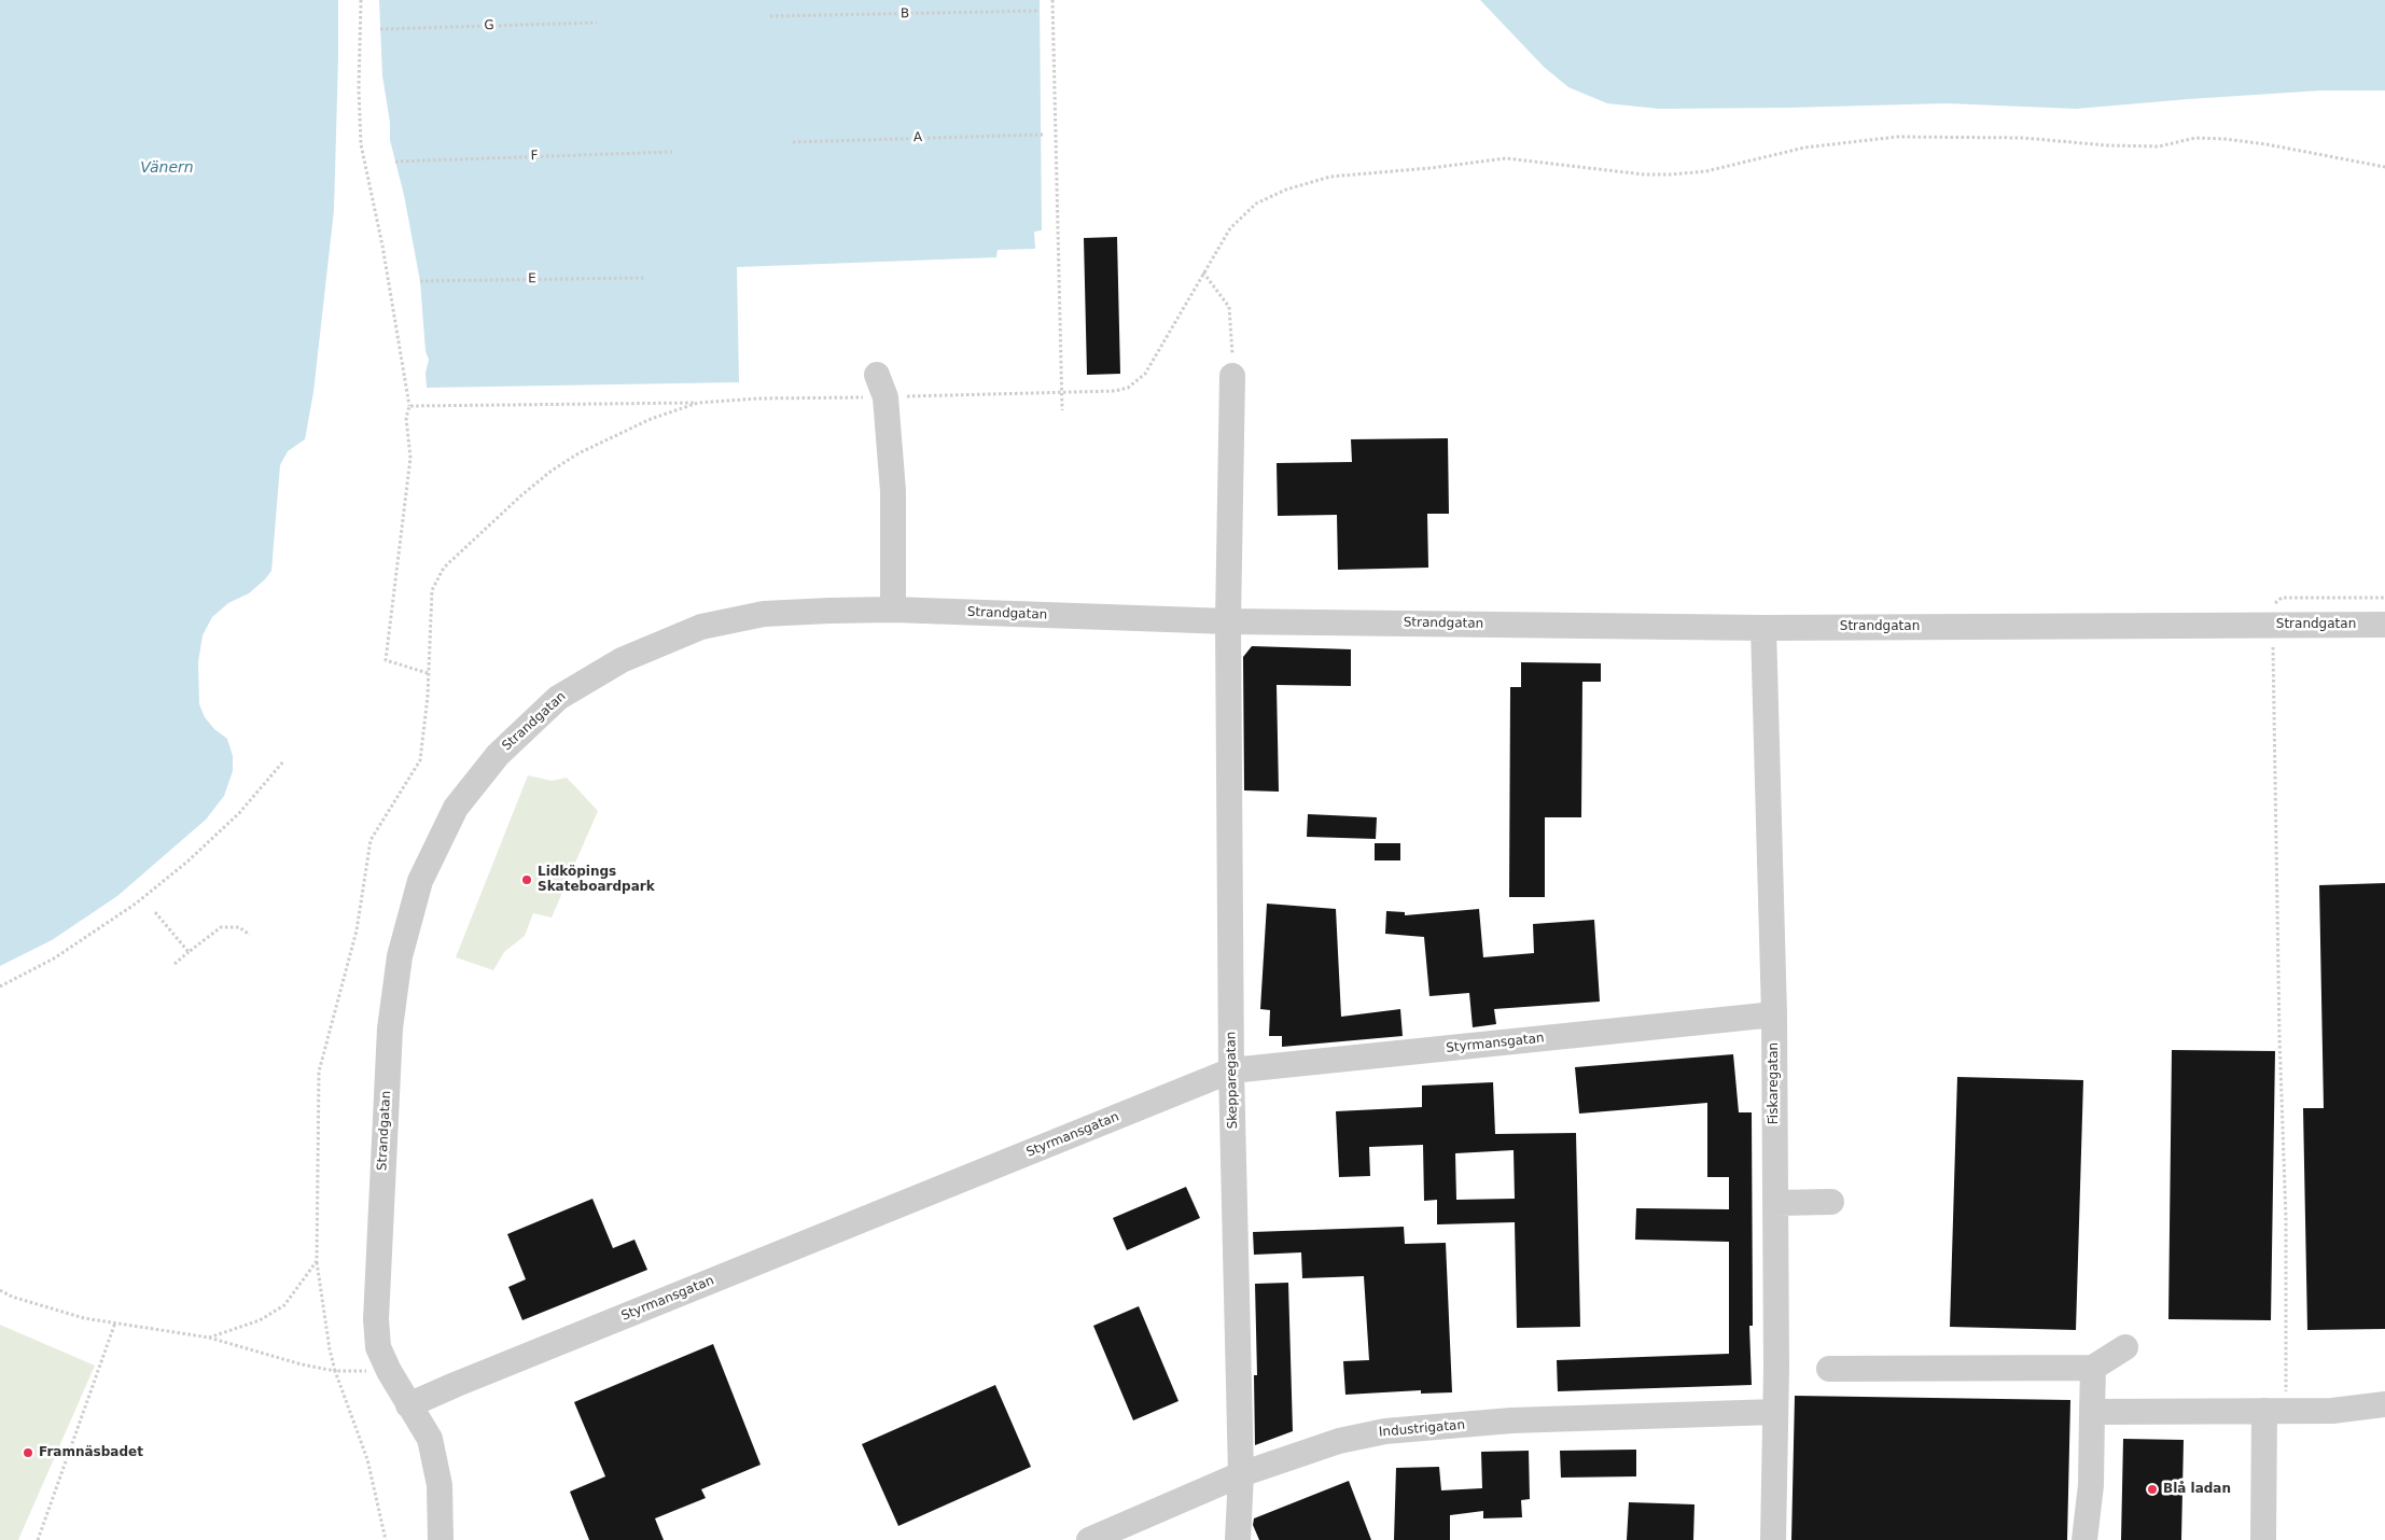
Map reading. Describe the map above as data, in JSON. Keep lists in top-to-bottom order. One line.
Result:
{"streets":{"street":["Strandgatan","Styrmansgatan","Skepparegatan","Fiskaregatan","Industrigatan"],"path":["B","G","A","F","E"]},"crossings":[["Strandgatan","Styrmansgatan"],["Strandgatan","Skepparegatan"],["Strandgatan","Fiskaregatan"],["Styrmansgatan","Skepparegatan"],["Styrmansgatan","Fiskaregatan"],["Skepparegatan","Industrigatan"],["Fiskaregatan","Industrigatan"]],"water":["Vänern"],"places":["Lidköpings Skateboardpark","Framnäsbadet","Blå ladan"]}
